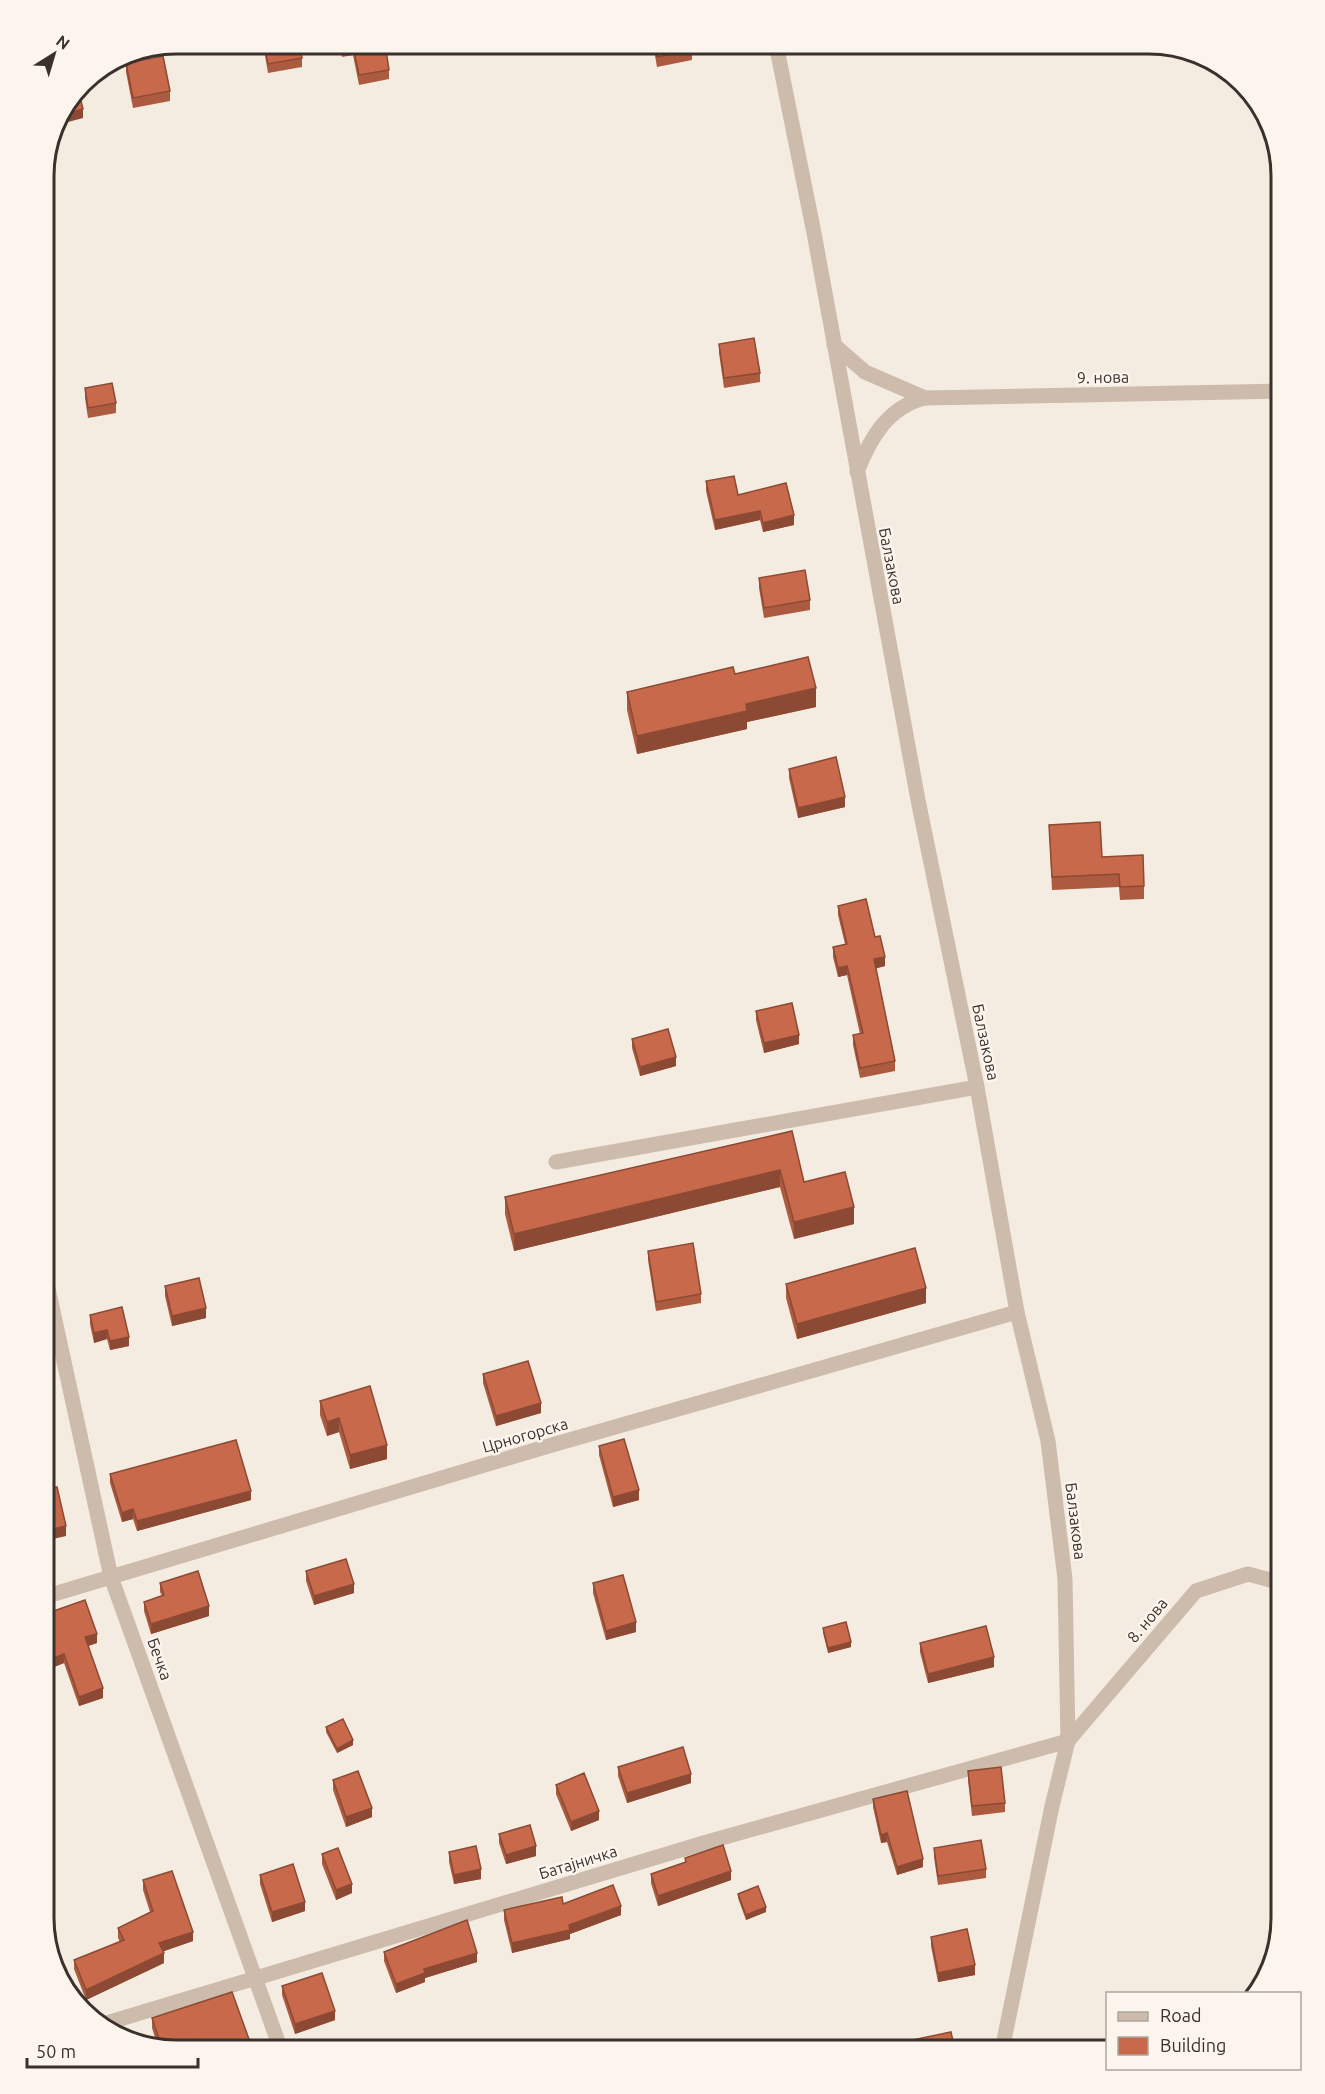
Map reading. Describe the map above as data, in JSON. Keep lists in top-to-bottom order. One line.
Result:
{"streets":{"street":["9. нова","Балзакова","Црногорска","8. нова","Бечка","Батајничка"]},"crossings":[["9. нова","Балзакова"],["Балзакова","Црногорска"],["Балзакова","8. нова"],["Балзакова","Батајничка"],["Црногорска","Бечка"],["8. нова","Батајничка"],["Бечка","Батајничка"]],"legend":["Road","Building"],"scale_bar":"50 m","north":"top right"}
